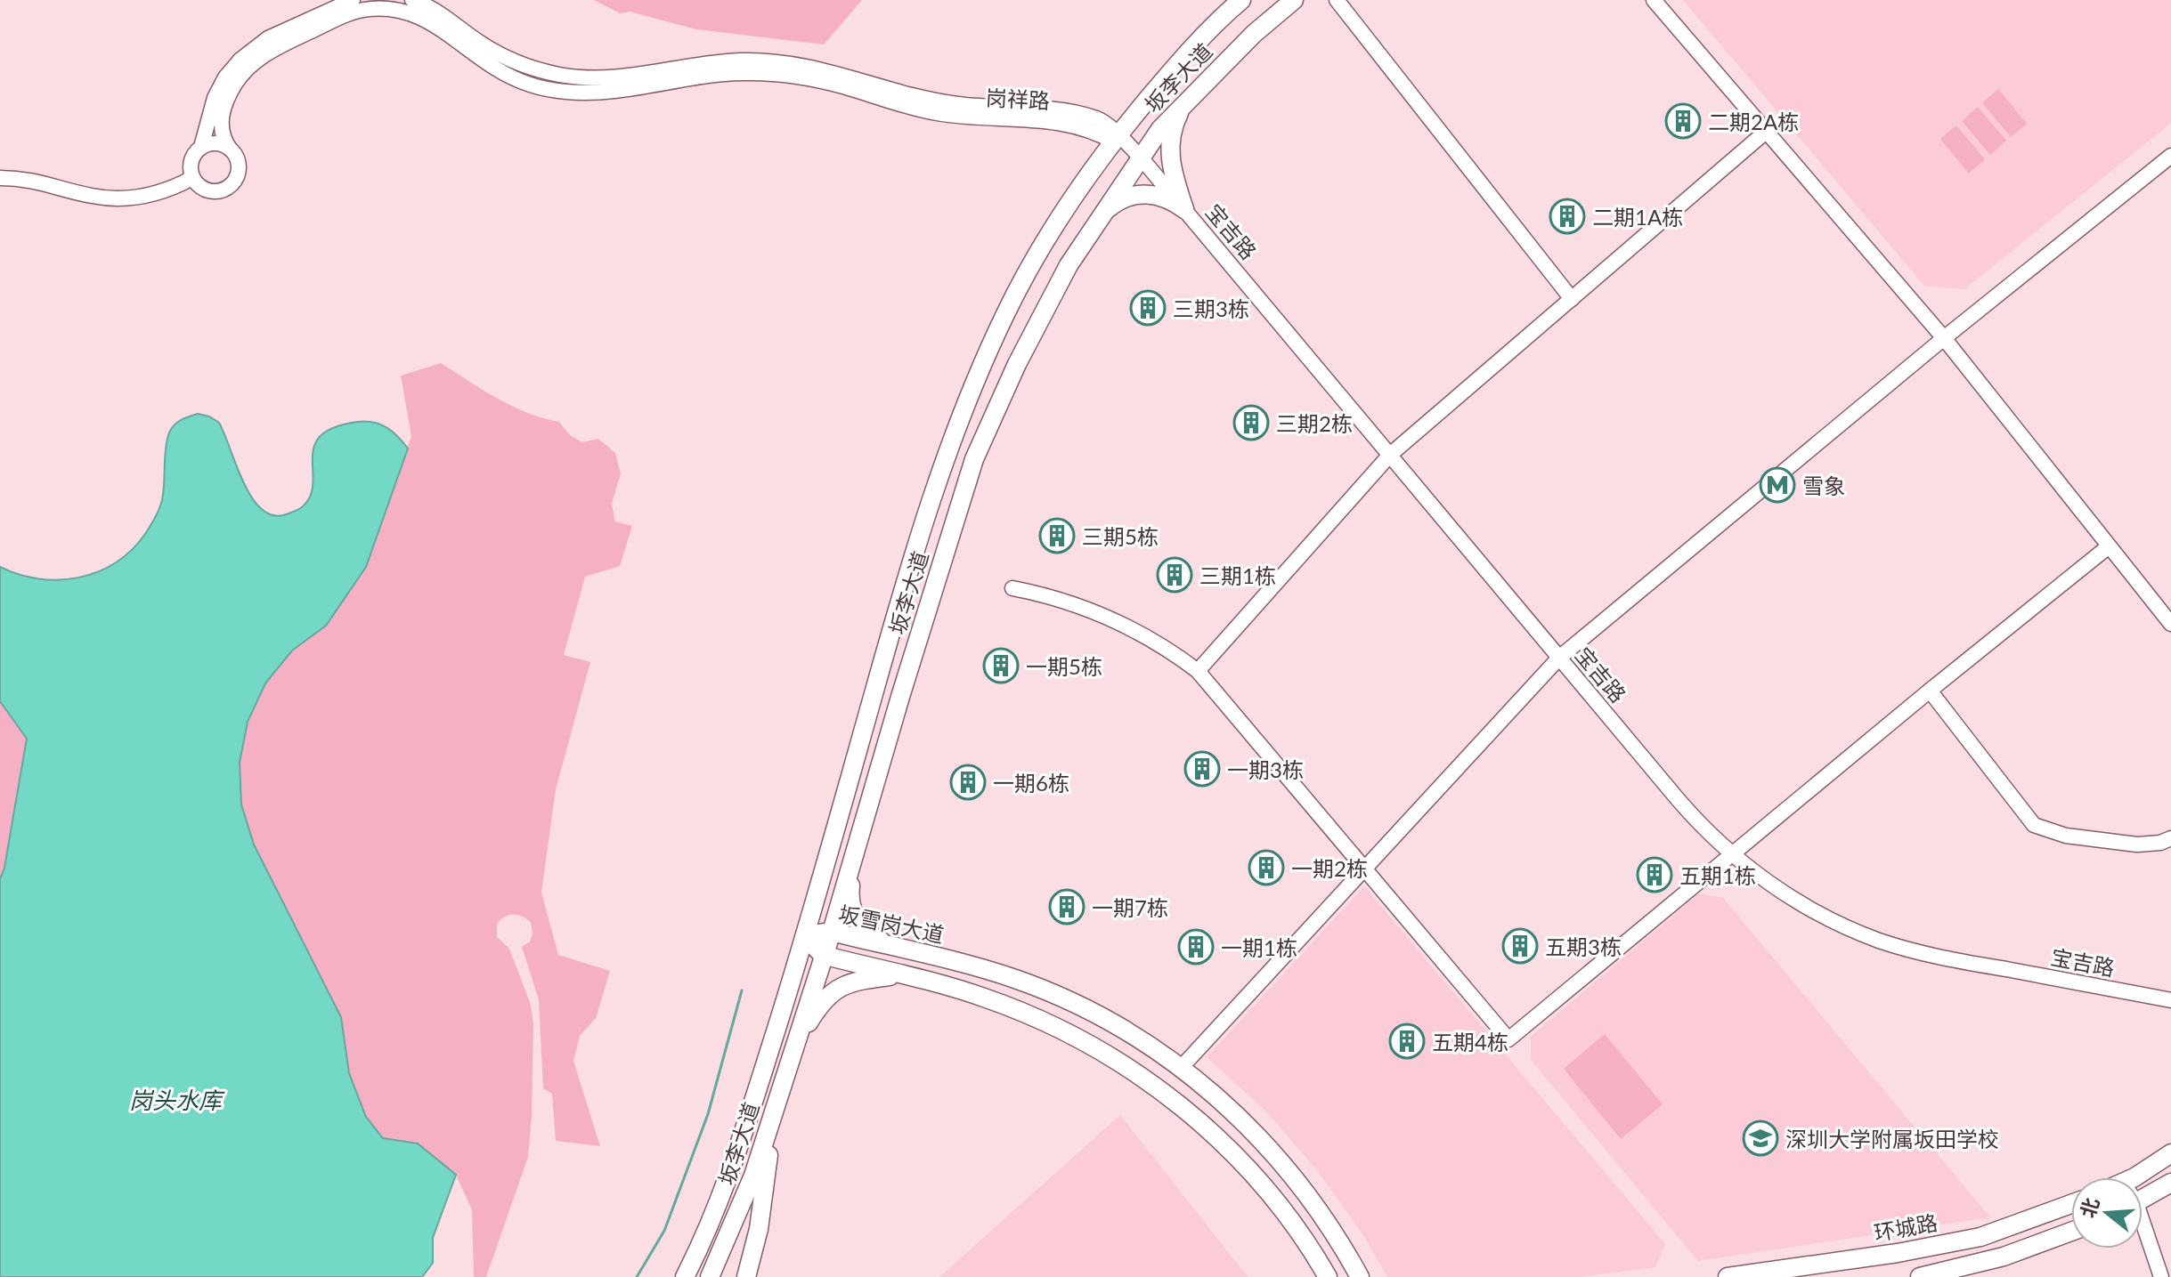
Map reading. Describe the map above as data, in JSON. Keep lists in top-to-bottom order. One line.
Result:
{"streets":{"main road":["坂李大道","坂雪岗大道","环城路"],"street":["岗祥路","宝吉路"]},"crossings":[["坂李大道","岗祥路"],["坂李大道","宝吉路"],["坂李大道","坂雪岗大道"],["岗祥路","宝吉路"]],"water":["岗头水库"],"places":{"building":["二期2A栋","二期1A栋","三期3栋","三期2栋","三期5栋","三期1栋","一期5栋","一期3栋","一期6栋","一期2栋","五期1栋","一期7栋","五期3栋","一期1栋","五期4栋"],"metro station":["雪象"],"school or university":["深圳大学附属坂田学校"]},"north":"left"}
